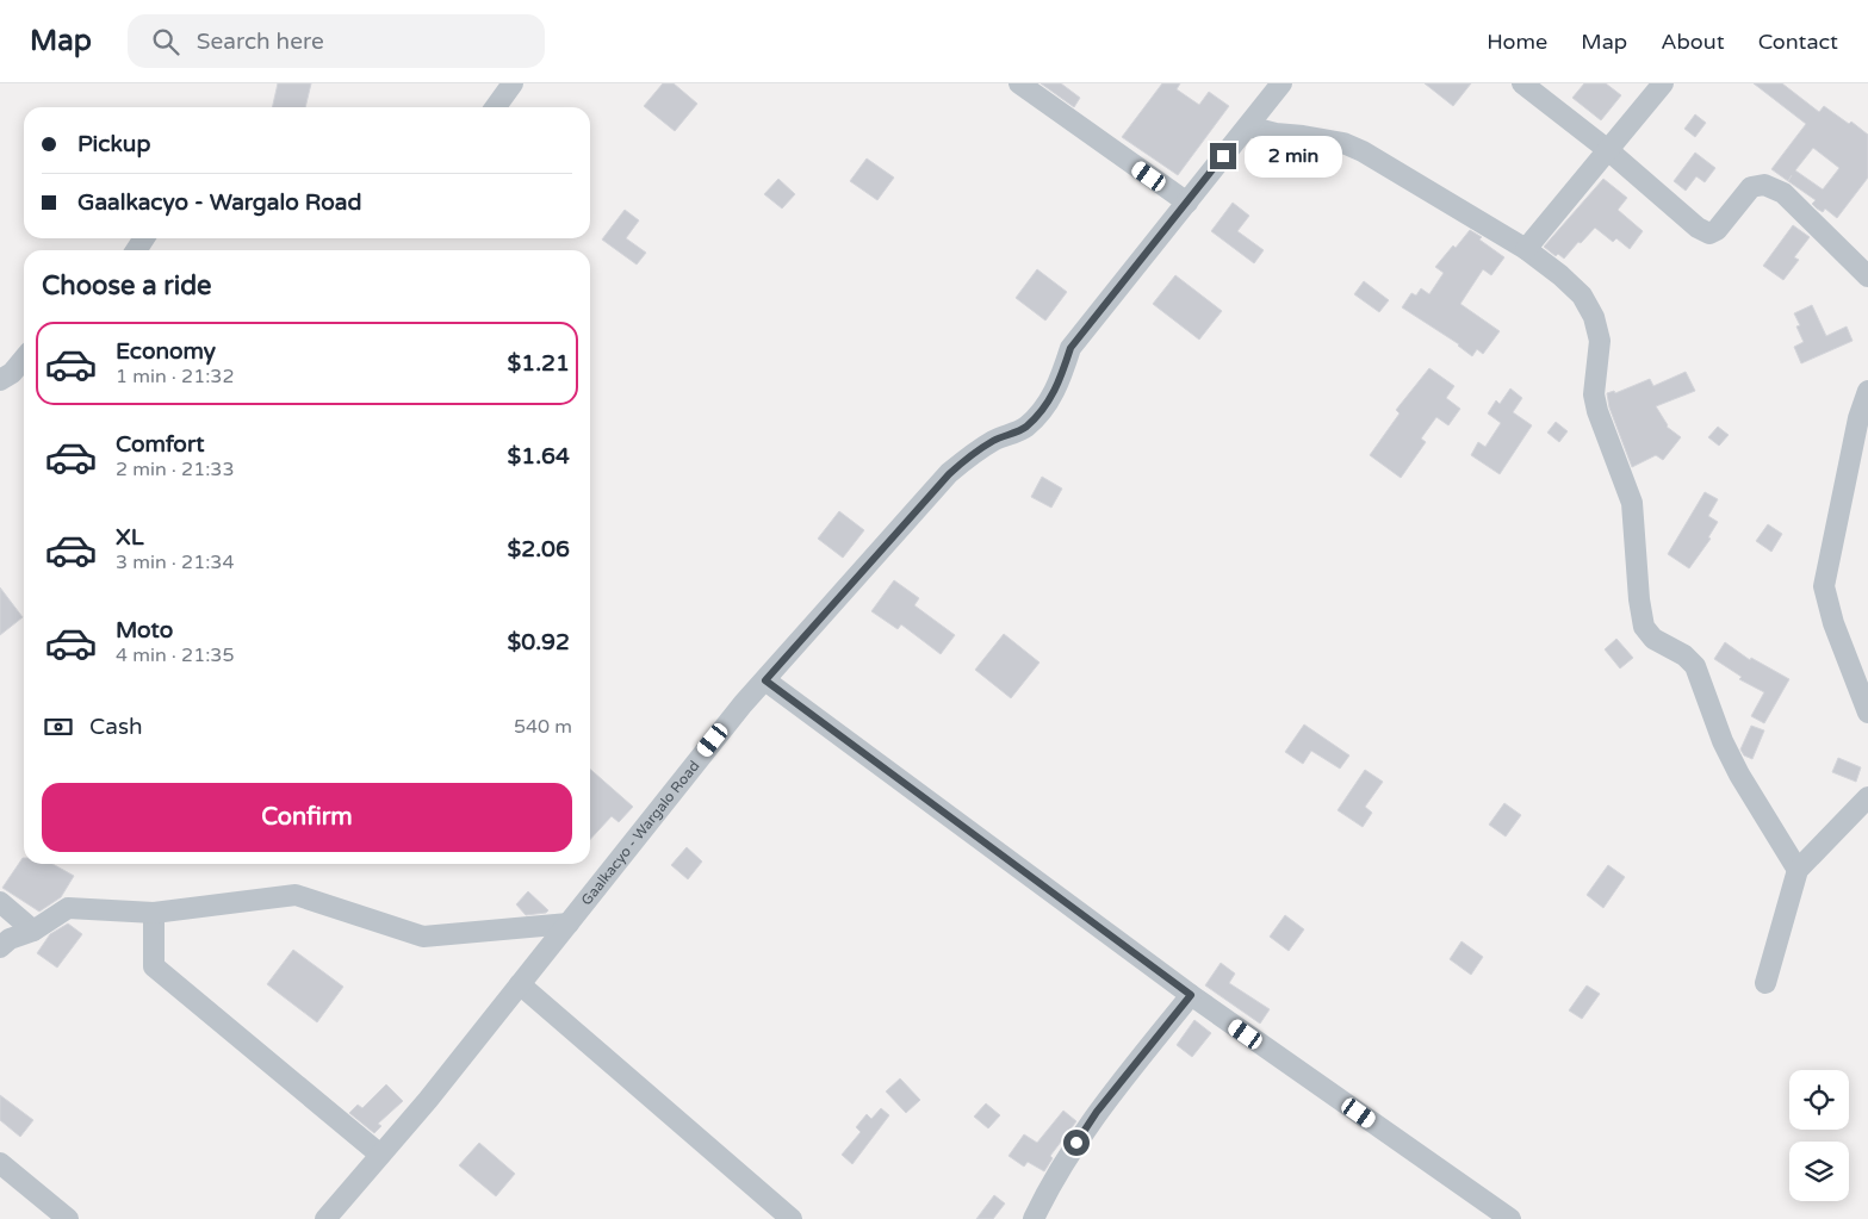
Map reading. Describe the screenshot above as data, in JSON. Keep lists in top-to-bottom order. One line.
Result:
{"streets":{"street":["Gaalkacyo - Wargalo Road"]},"page":{"header":"Map","search":"Search here","nav":["Home","Map","About","Contact"],"banner":["Pickup","Gaalkacyo - Wargalo Road"],"bubble":"2 min","heading":"Choose a ride","list":[{"name":"Economy","note":"1 min · 21:32","value":"$1.21"},{"name":"Comfort","note":"2 min · 21:33","value":"$1.64"},{"name":"XL","note":"3 min · 21:34","value":"$2.06"},{"name":"Moto","note":"4 min · 21:35","value":"$0.92"}],"pay":["Cash","540 m"],"buttons":"Confirm"}}
